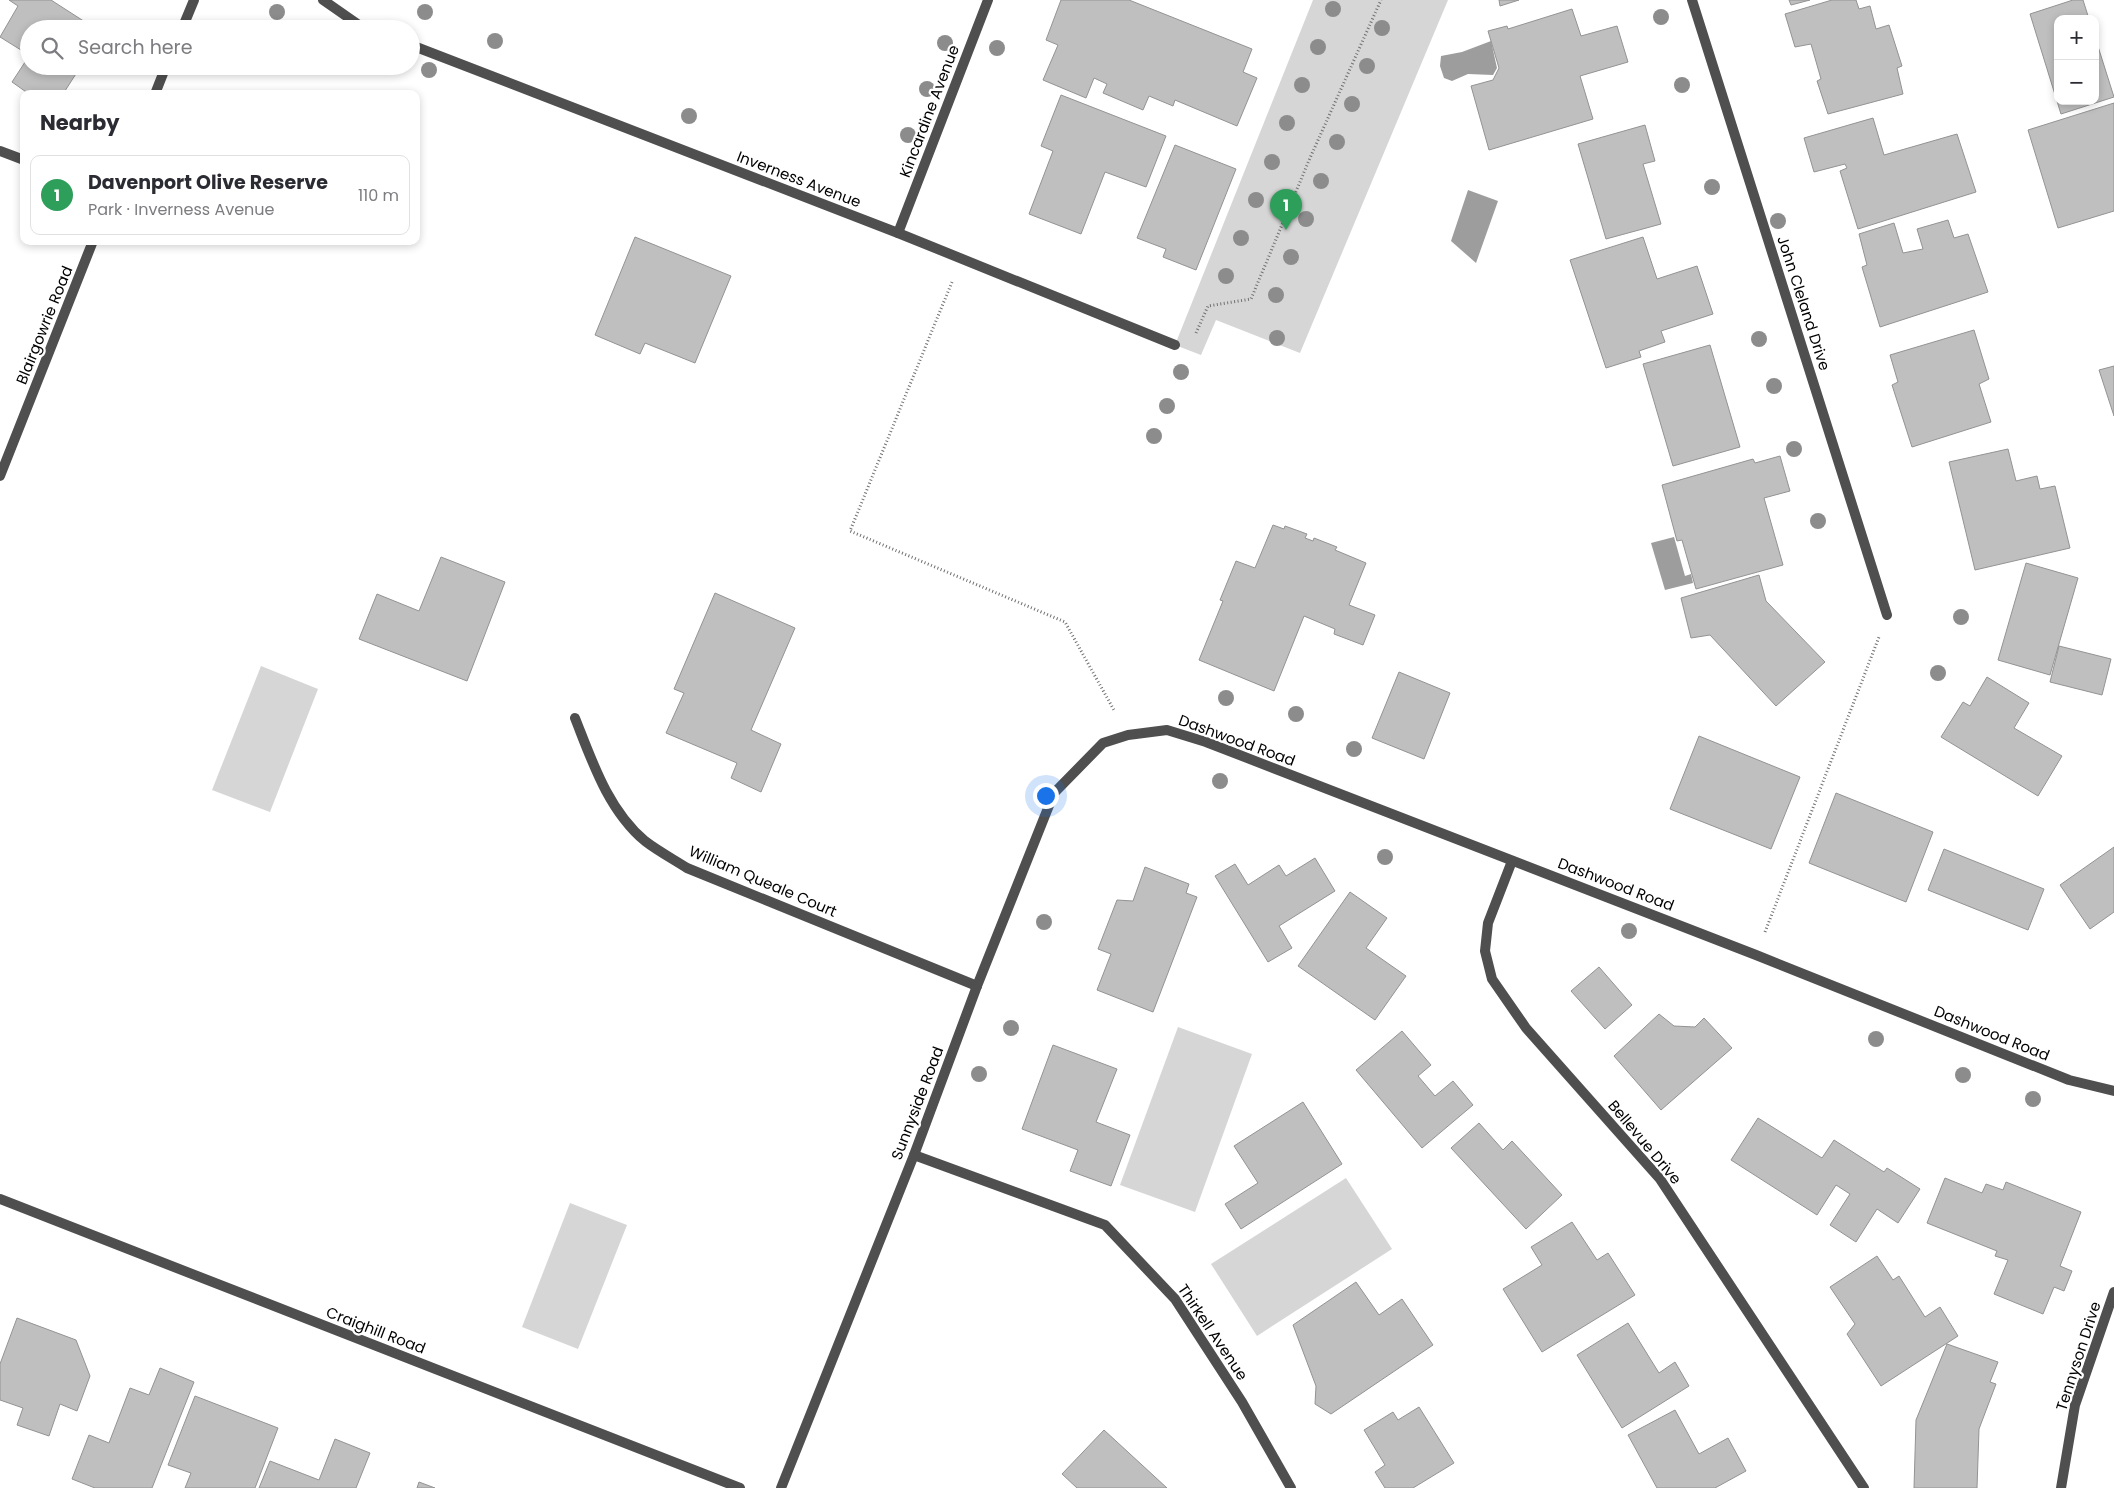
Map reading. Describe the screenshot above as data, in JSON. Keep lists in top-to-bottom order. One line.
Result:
{"streets":{"street":["Kincardine Avenue","Inverness Avenue","John Cleland Drive","Blairgowrie Road","Dashwood Road","William Queale Court","Sunnyside Road","Bellevue Drive","Craighill Road","Thirkell Avenue","Tennyson Drive"]},"crossings":[["Kincardine Avenue","Inverness Avenue"],["Dashwood Road","Sunnyside Road"],["Dashwood Road","Bellevue Drive"],["William Queale Court","Sunnyside Road"],["Sunnyside Road","Thirkell Avenue"]],"page":{"map_buttons":["+","−"],"search":"Search here","heading":"Nearby","list":[{"mark":"1","name":"Davenport Olive Reserve","note":"Park · Inverness Avenue","value":"110 m"}],"pins":"1"}}
